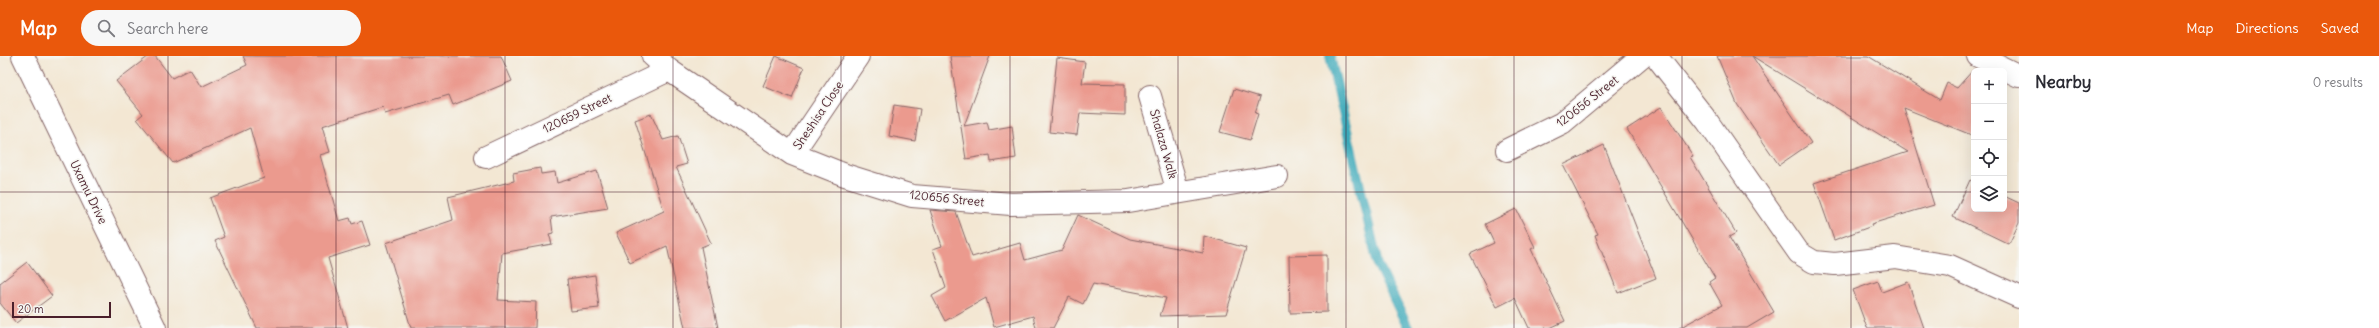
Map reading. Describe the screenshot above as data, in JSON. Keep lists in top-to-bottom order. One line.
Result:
{"streets":{"street":["120656 Street","120659 Street","Sheshisa Close","Shalaza Walk","Uxamu Drive"]},"crossings":[["120656 Street","120659 Street"],["120656 Street","Sheshisa Close"],["120656 Street","Shalaza Walk"]],"scale_bar":"20 m","page":{"header":"Map","search":"Search here","nav":["Map","Directions","Saved"],"heading":["Nearby","0 results"],"map_buttons":["+","−"],"scale":"20 m"}}
